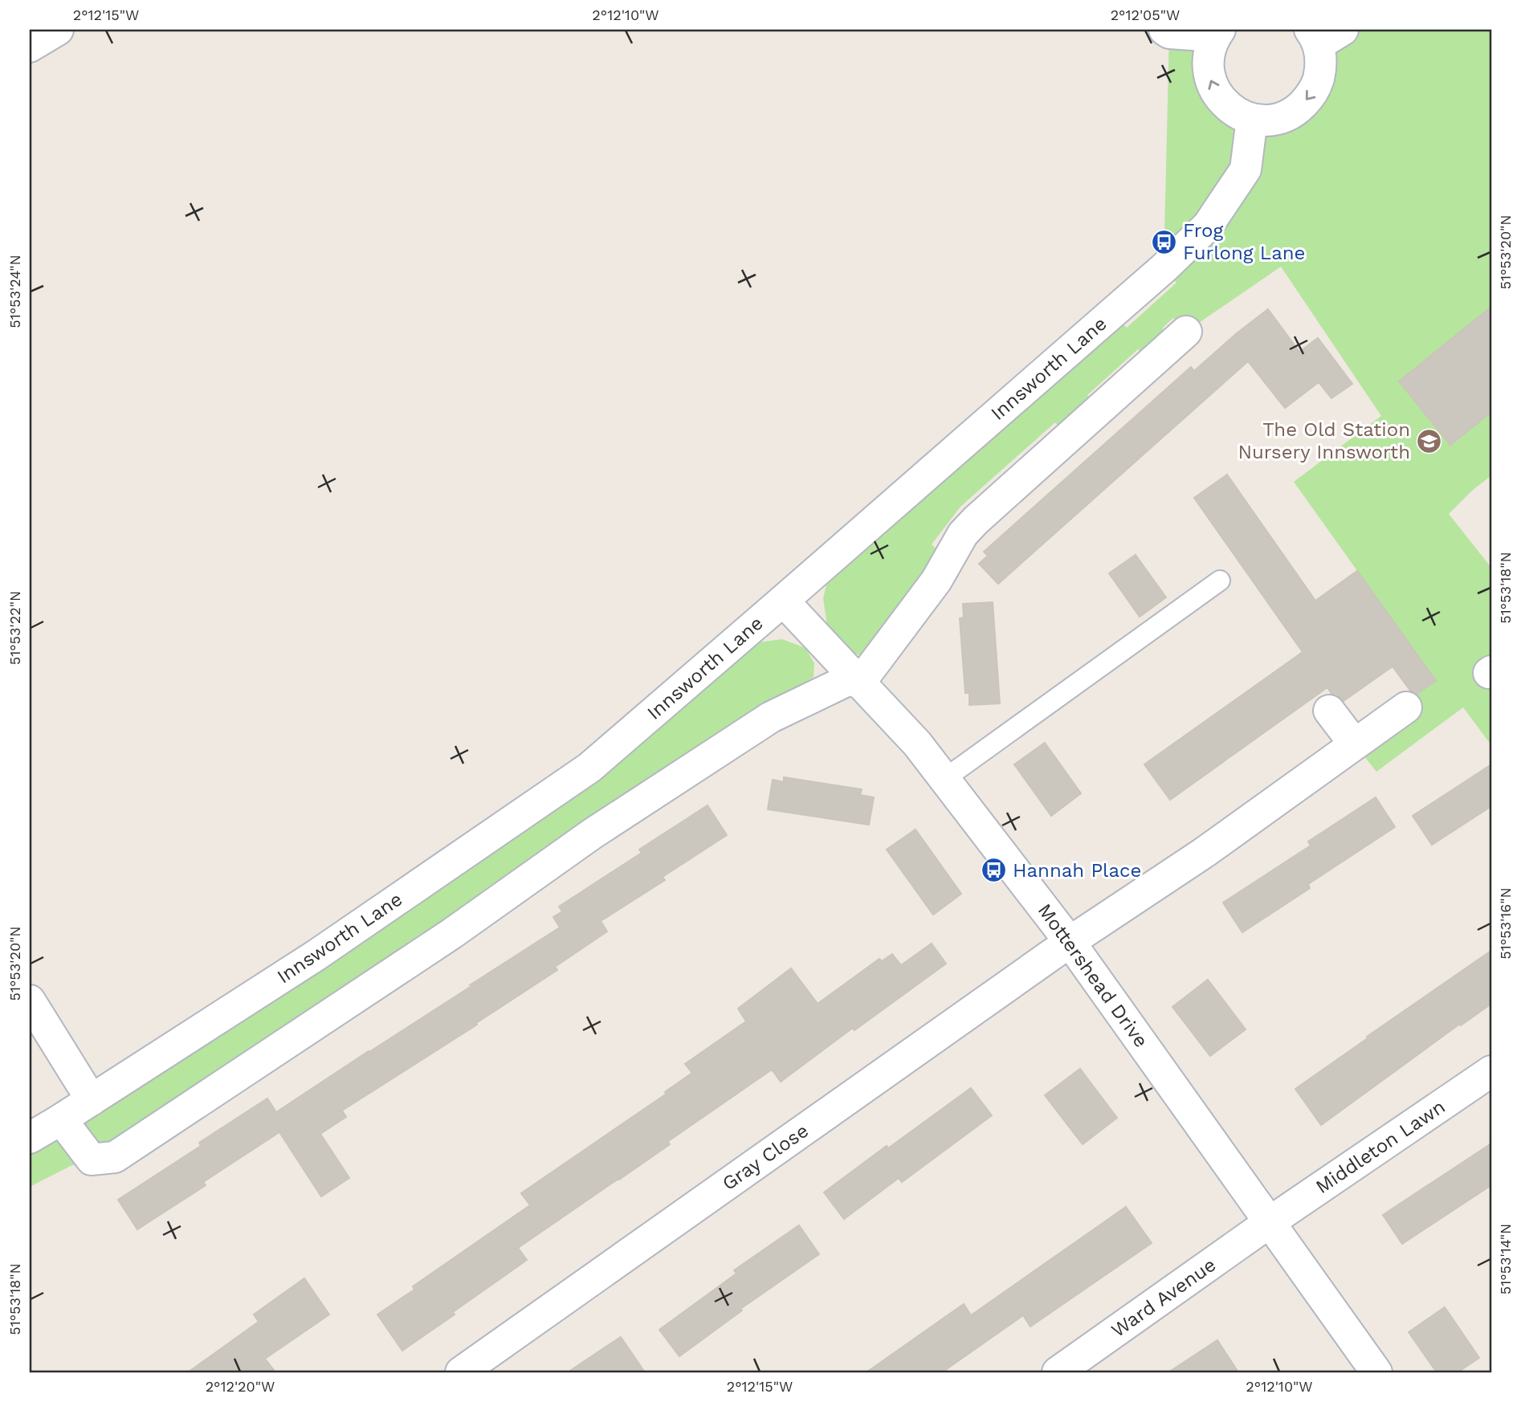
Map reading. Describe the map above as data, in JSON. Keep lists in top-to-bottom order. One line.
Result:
{"streets":{"street":["Innsworth Lane","Mottershead Drive","Middleton Lawn","Gray Close","Ward Avenue"]},"crossings":[["Innsworth Lane","Mottershead Drive"],["Mottershead Drive","Middleton Lawn"],["Mottershead Drive","Gray Close"],["Mottershead Drive","Ward Avenue"],["Middleton Lawn","Ward Avenue"]],"places":{"bus stop":["Frog Furlong Lane","Hannah Place"],"school or university":["The Old Station Nursery Innsworth"]},"coordinates":["2°12'15\"W","2°12'10\"W","2°12'05\"W","51°53'20\"N","51°53'24\"N","51°53'18\"N","51°53'22\"N","51°53'16\"N","51°53'14\"N","2°12'20\"W"]}
